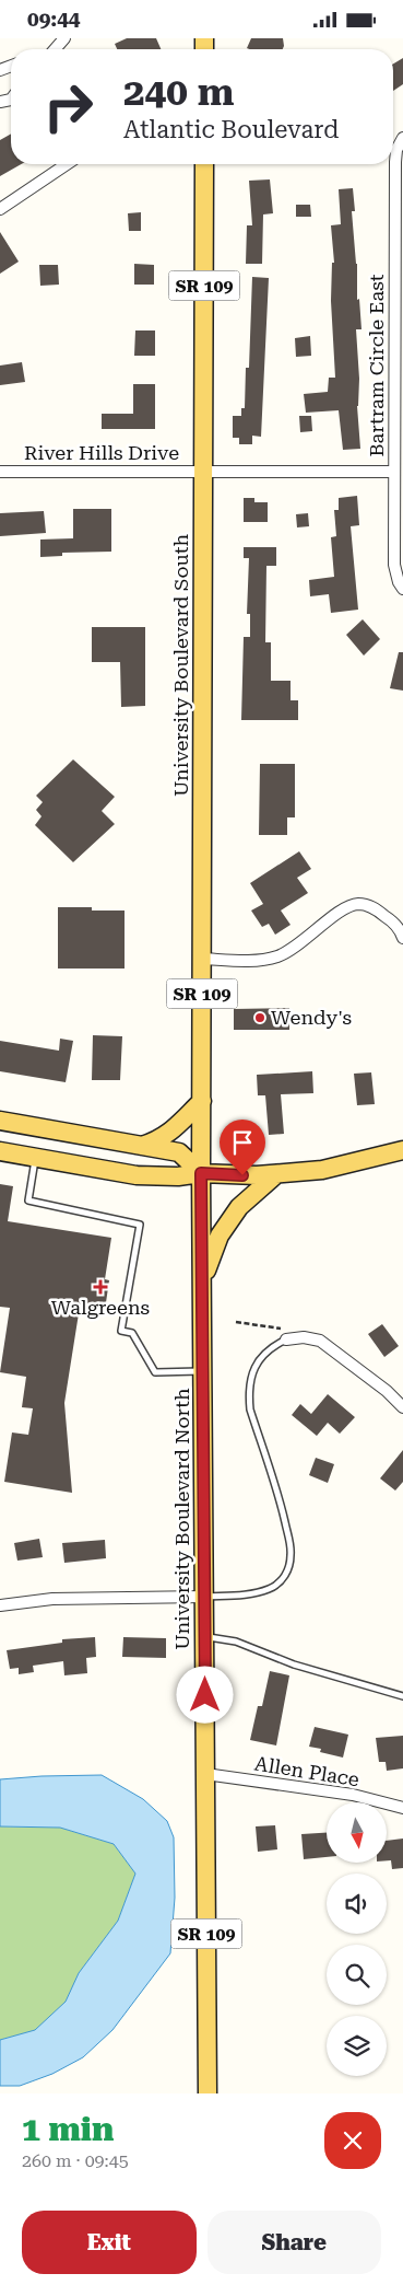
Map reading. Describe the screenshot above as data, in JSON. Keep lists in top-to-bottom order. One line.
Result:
{"streets":{"main road":["SR 109","University Boulevard South","University Boulevard North"],"street":["Bartram Circle East","River Hills Drive","Allen Place"]},"crossings":[["Bartram Circle East","River Hills Drive"],["River Hills Drive","University Boulevard South"],["University Boulevard South","University Boulevard North"],["University Boulevard North","Allen Place"]],"places":{"other":["Wendy's"],"health":["Walgreens"]},"north":"bottom","page":{"status":"09:44","turn":["240 m","Atlantic Boulevard"],"heading":["1 min","260 m · 09:45"],"buttons":["Exit","Share"]}}
